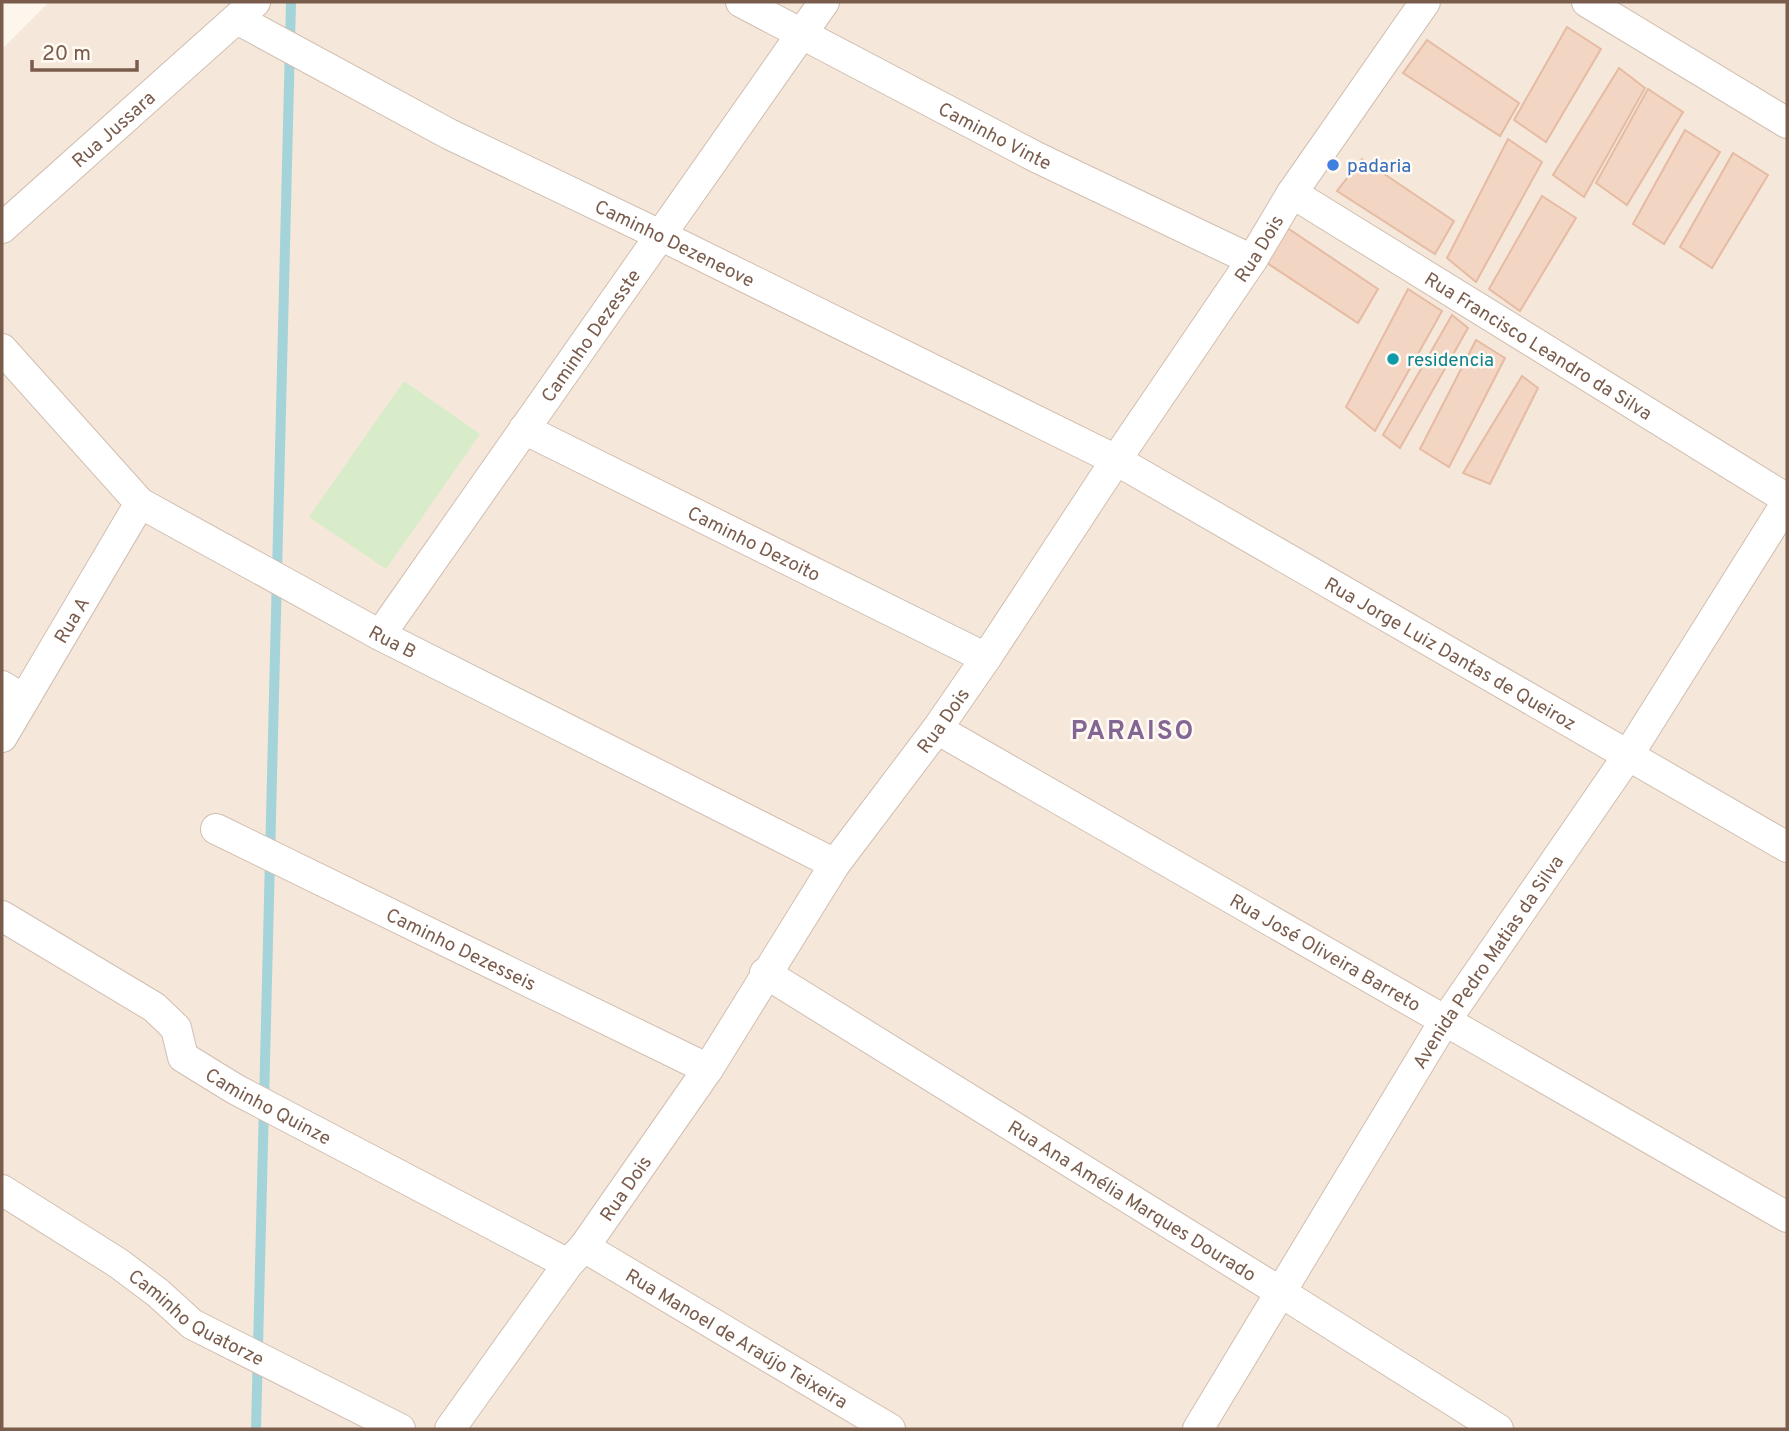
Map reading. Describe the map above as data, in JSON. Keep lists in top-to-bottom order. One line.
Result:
{"streets":{"street":["Rua Jussara","Caminho Vinte","Caminho Dezeneove","Rua Dois","Caminho Dezesste","Rua Francisco Leandro da Silva","Caminho Dezoito","Rua A","Rua B","Rua Jorge Luiz Dantas de Queiroz","Caminho Dezesseis","Rua José Oliveira Barreto","Avenida Pedro Matias da Silva","Caminho Quinze","Rua Ana Amélia Marques Dourado","Caminho Quatorze","Rua Manoel de Araújo Teixeira"]},"crossings":[["Rua Jussara","Caminho Dezeneove"],["Caminho Vinte","Rua Dois"],["Caminho Vinte","Caminho Dezesste"],["Caminho Dezeneove","Rua Dois"],["Caminho Dezeneove","Caminho Dezesste"],["Caminho Dezeneove","Rua Jorge Luiz Dantas de Queiroz"],["Rua Dois","Rua Francisco Leandro da Silva"],["Rua Dois","Caminho Dezoito"],["Rua Dois","Rua B"],["Rua Dois","Rua Jorge Luiz Dantas de Queiroz"],["Rua Dois","Caminho Dezesseis"],["Rua Dois","Rua José Oliveira Barreto"],["Rua Dois","Caminho Quinze"],["Rua Dois","Rua Ana Amélia Marques Dourado"],["Rua Dois","Rua Manoel de Araújo Teixeira"],["Caminho Dezesste","Caminho Dezoito"],["Caminho Dezesste","Rua B"],["Rua Francisco Leandro da Silva","Avenida Pedro Matias da Silva"],["Rua A","Rua B"],["Rua Jorge Luiz Dantas de Queiroz","Avenida Pedro Matias da Silva"],["Rua José Oliveira Barreto","Avenida Pedro Matias da Silva"],["Avenida Pedro Matias da Silva","Rua Ana Amélia Marques Dourado"],["Caminho Quinze","Rua Manoel de Araújo Teixeira"]],"districts":["PARAISO"],"places":["padaria","residencia"],"scale_bar":"20 m"}
